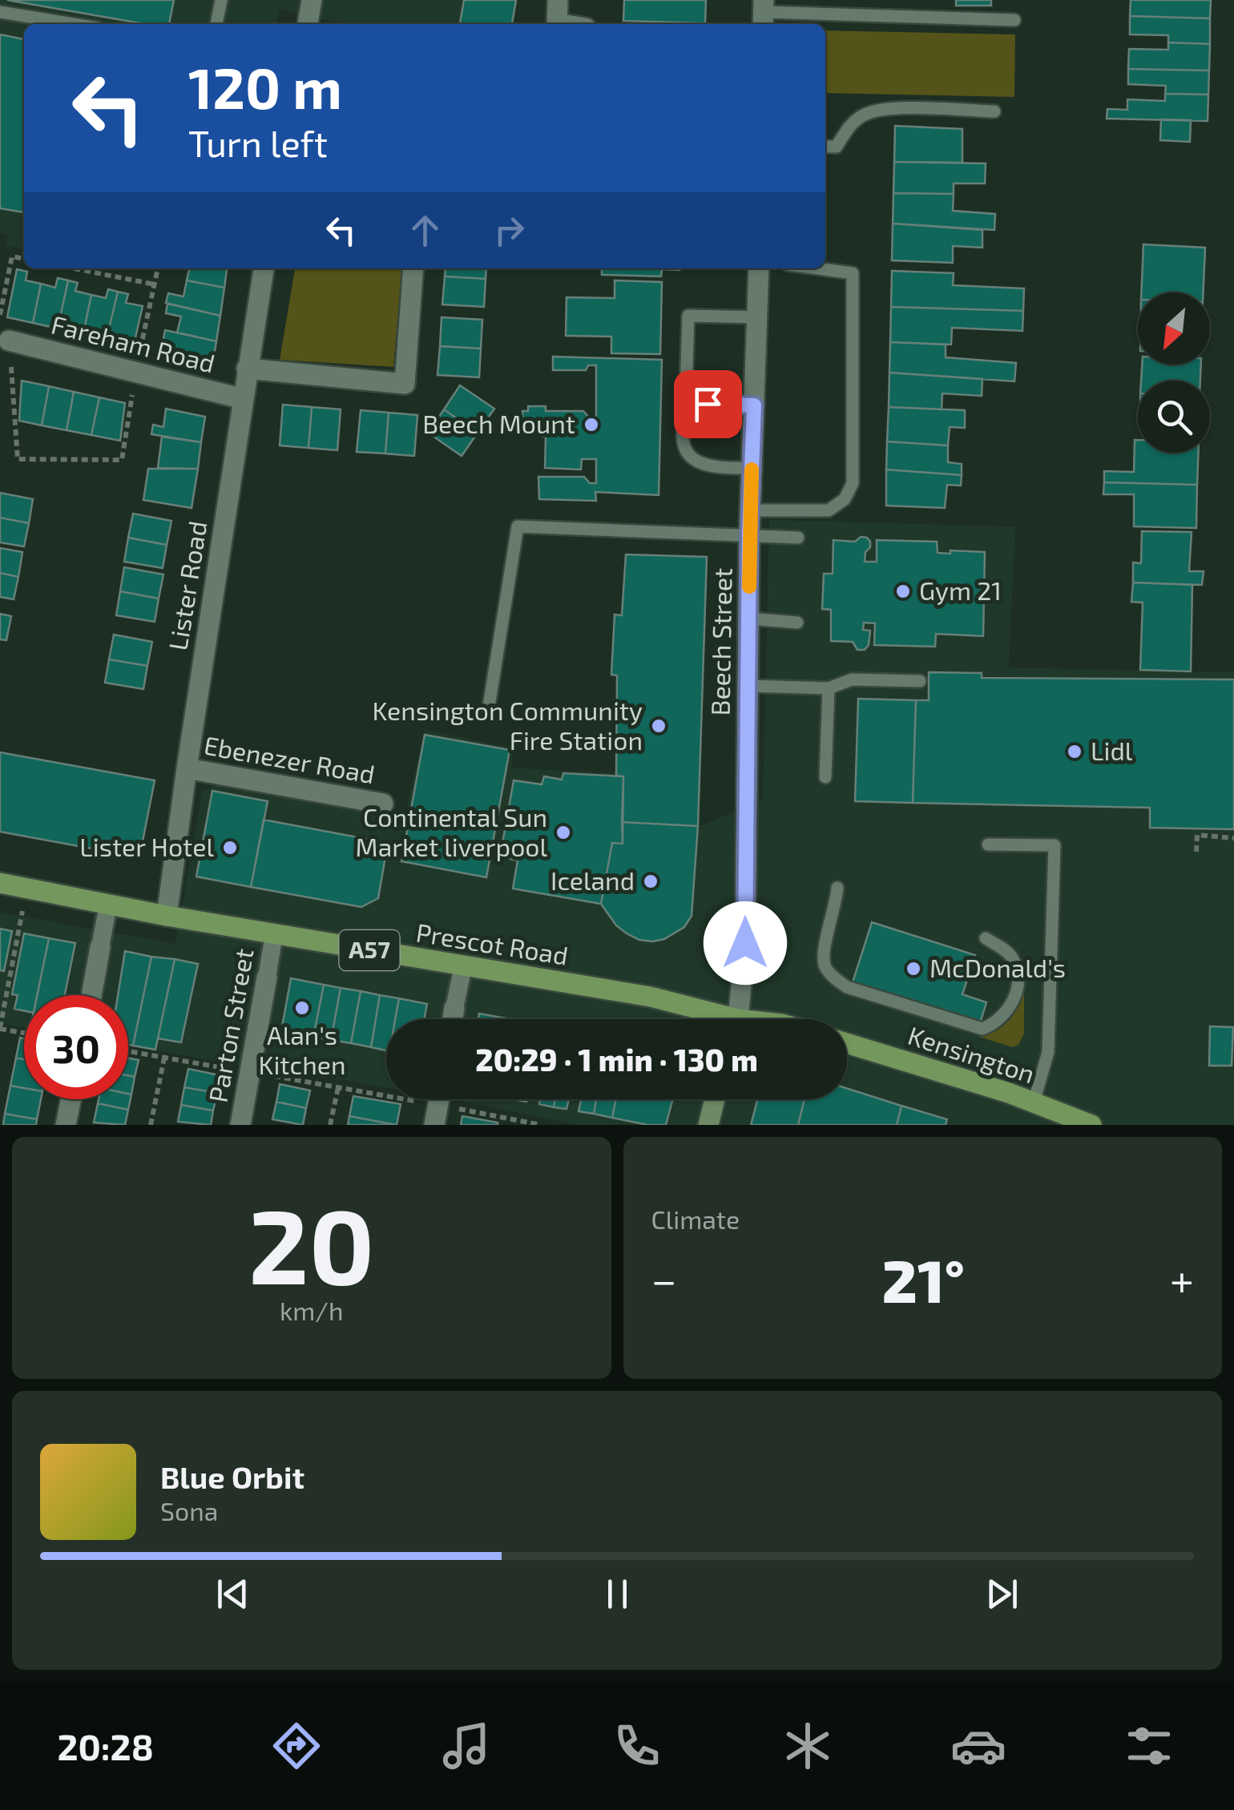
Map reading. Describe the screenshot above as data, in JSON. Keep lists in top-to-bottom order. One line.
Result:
{"streets":{"main road":["Prescot Road","A57","Kensington"],"street":["Fareham Road","Lister Road","Beech Street","Ebenezer Road","Parton Street"]},"crossings":[["Fareham Road","Lister Road"],["Lister Road","Ebenezer Road"],["Lister Road","Prescot Road"],["Prescot Road","Parton Street"]],"places":["Beech Mount","Gym 21","Kensington Community Fire Station","Lidl","Continental Sun Market liverpool","Lister Hotel","Iceland","McDonald's","Alan's Kitchen"],"north":"bottom left","page":{"turn":["120 m","Turn left"],"limit":"30","trip":"20:29 · 1 min · 130 m","tile":[["20","km/h"],"Climate"],"heat":["−","21°","+"],"song":["Blue Orbit","Sona"],"tabs":"20:28"}}
